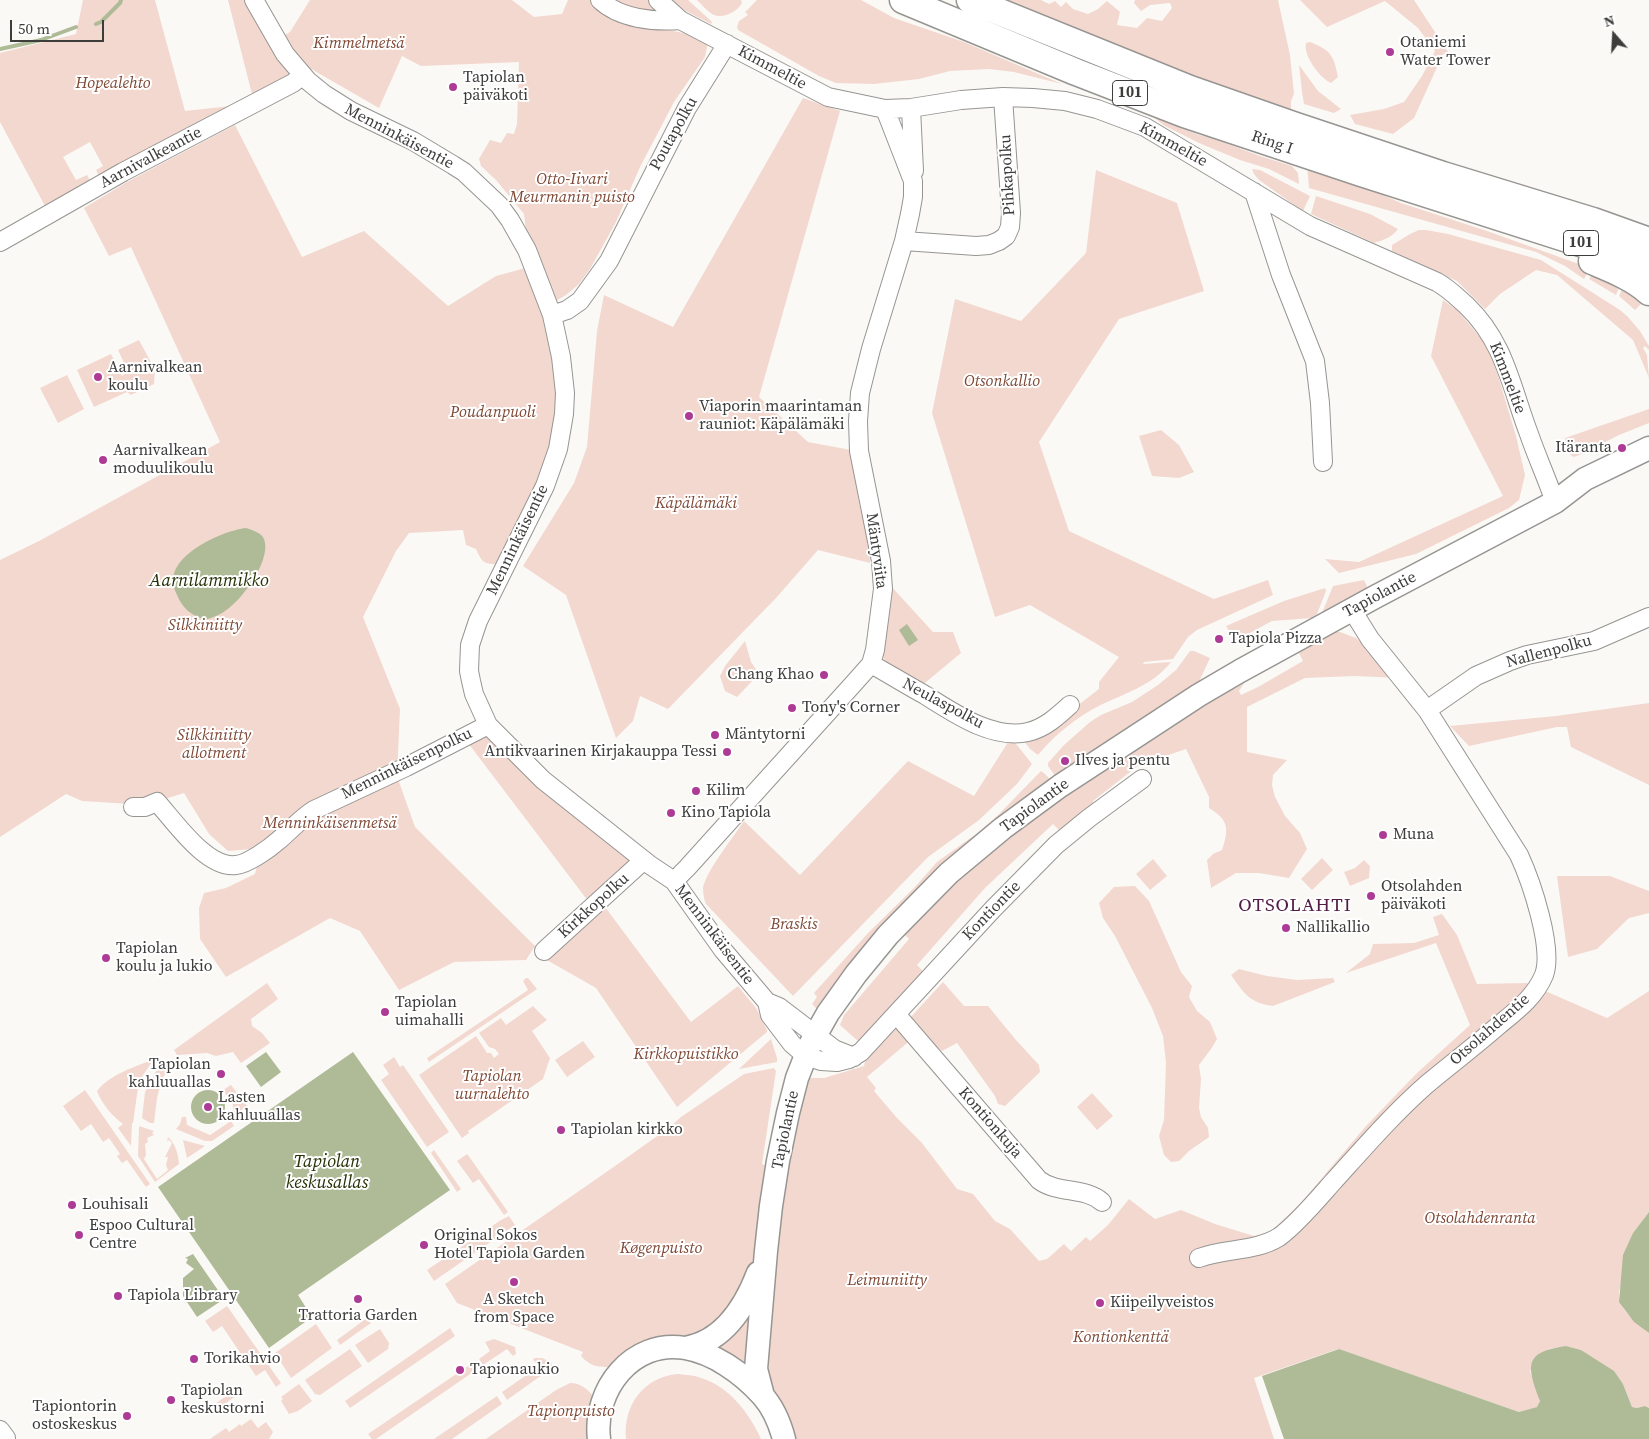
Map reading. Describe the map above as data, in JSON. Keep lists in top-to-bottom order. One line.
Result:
{"streets":{"highway":["101","Ring I"],"main road":["Tapiolantie"],"street":["Kimmeltie","Poutapolku","Menninkäisentie","Aarnivalkeantie","Pihkapolku","Mäntyviita","Nallenpolku","Neulaspolku","Menninkäisenpolku","Kirkkopolku","Kontiontie","Otsolahdentie","Kontionkuja"]},"crossings":[["Kimmeltie","Poutapolku"],["Kimmeltie","Pihkapolku"],["Kimmeltie","Mäntyviita"],["Kimmeltie","Tapiolantie"],["Poutapolku","Menninkäisentie"],["Menninkäisentie","Aarnivalkeantie"],["Menninkäisentie","Mäntyviita"],["Menninkäisentie","Tapiolantie"],["Menninkäisentie","Menninkäisenpolku"],["Menninkäisentie","Kirkkopolku"],["Pihkapolku","Mäntyviita"],["Mäntyviita","Neulaspolku"],["Tapiolantie","Otsolahdentie"],["Nallenpolku","Otsolahdentie"],["Kontiontie","Kontionkuja"]],"districts":["OTSOLAHTI"],"water":["Aarnilammikko","Tapiolan keskusallas"],"parks":["Kimmelmetsä","Hopealehto","Otto-Iivari Meurmanin puisto","Otsonkallio","Poudanpuoli","Käpälämäki","Silkkiniitty","Silkkiniitty allotment","Menninkäisenmetsä","Braskis","Kirkkopuistikko","Tapiolan uurnalehto","Otsolahdenranta","Køgenpuisto","Leimuniitty","Kontionkenttä","Tapionpuisto"],"places":["Otaniemi Water Tower","Tapiolan päiväkoti","Aarnivalkean koulu","Viaporin maarintaman rauniot: Käpälämäki","Itäranta","Aarnivalkean moduulikoulu","Tapiola Pizza","Chang Khao","Tony's Corner","Mäntytorni","Antikvaarinen Kirjakauppa Tessi","Ilves ja pentu","Kilim","Kino Tapiola","Muna","Otsolahden päiväkoti","Nallikallio","Tapiolan koulu ja lukio","Tapiolan uimahalli","Tapiolan kahluuallas","Lasten kahluuallas","Tapiolan kirkko","Louhisali","Espoo Cultural Centre","Original Sokos Hotel Tapiola Garden","A Sketch from Space","Tapiola Library","Trattoria Garden","Kiipeilyveistos","Torikahvio","Tapionaukio","Tapiolan keskustorni","Tapiontorin ostoskeskus"],"scale_bar":"50 m","north":"top"}
